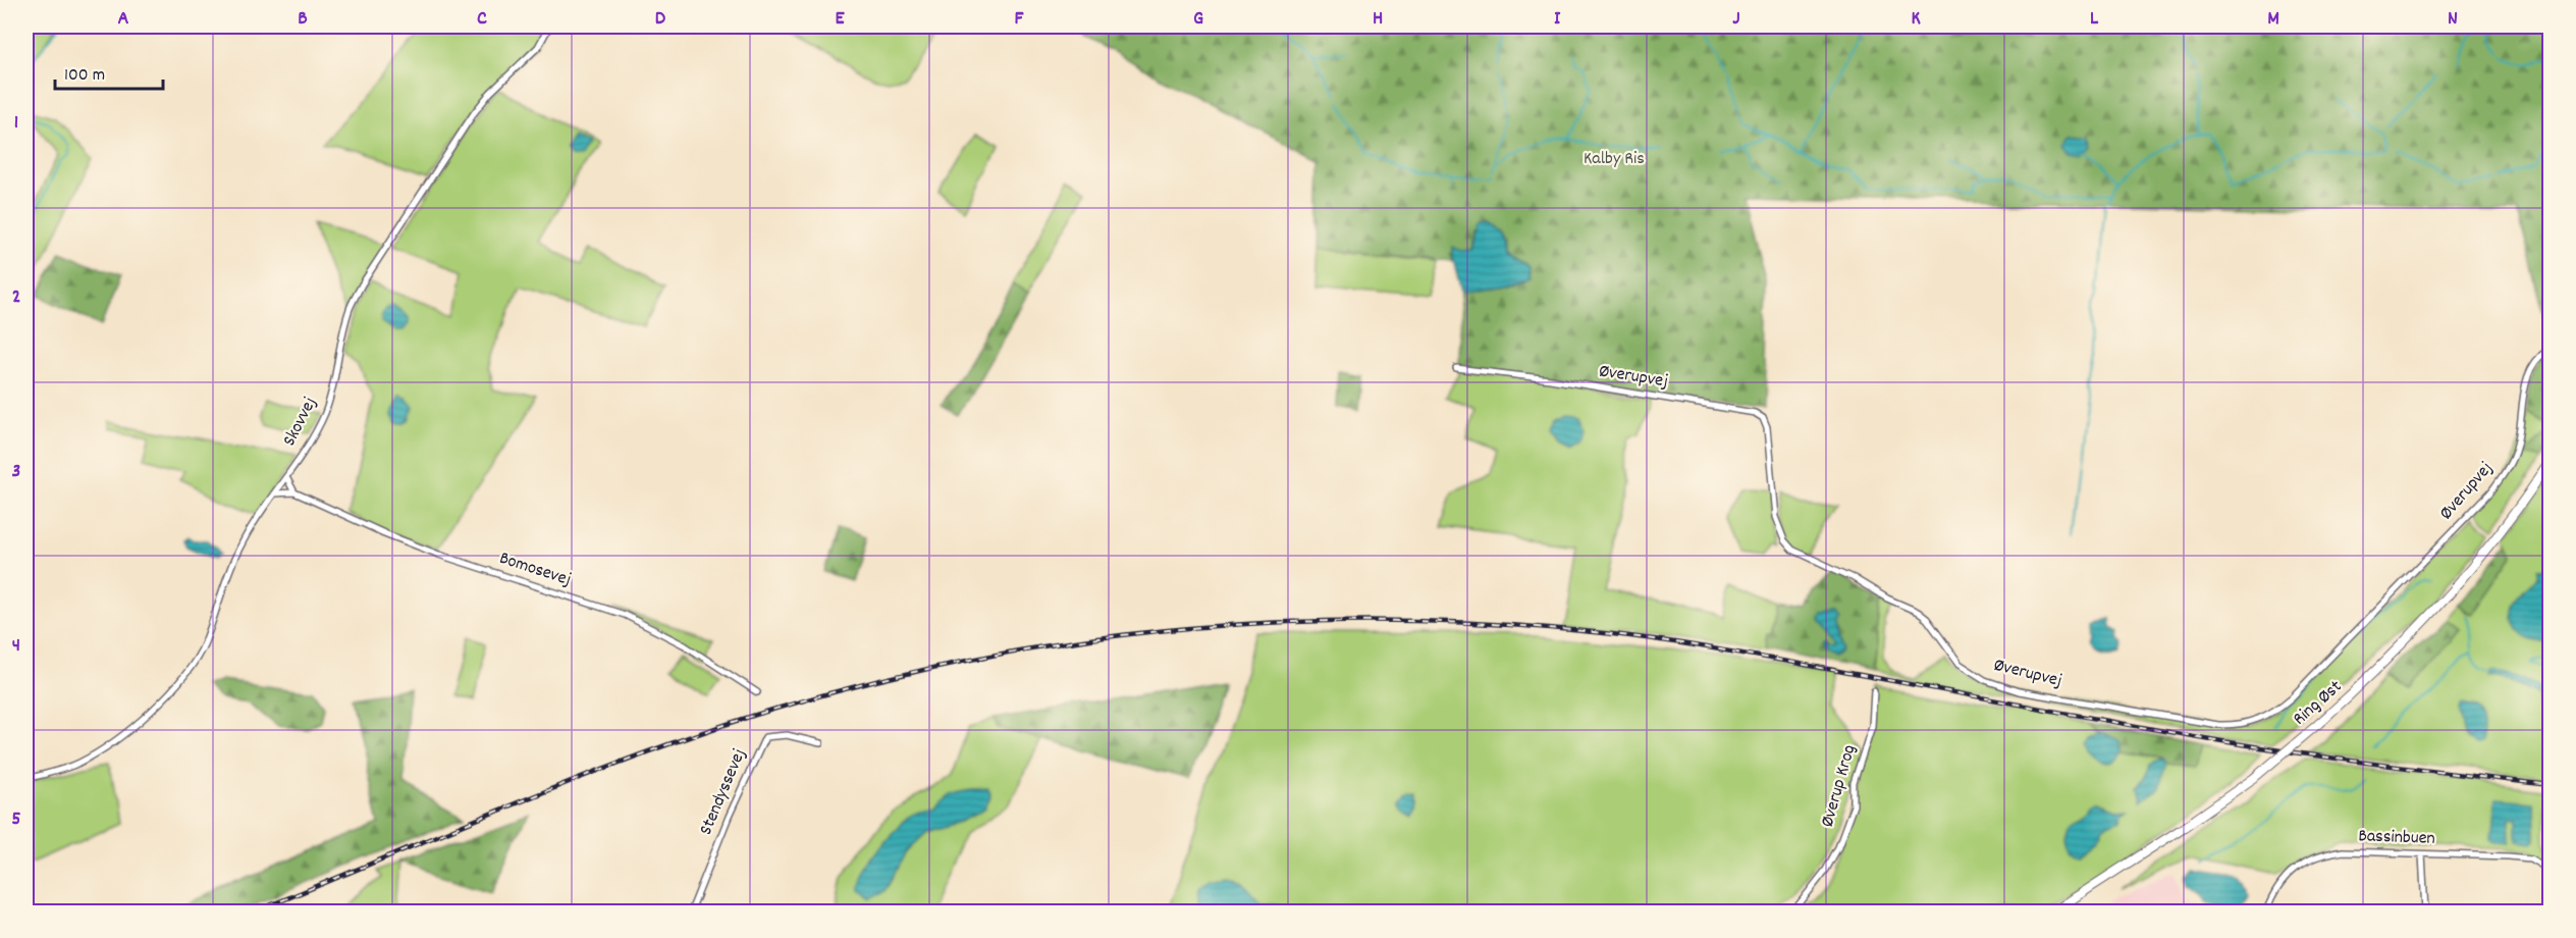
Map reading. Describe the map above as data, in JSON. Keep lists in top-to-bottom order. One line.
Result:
{"streets":{"main road":["Ring Øst"],"street":["Øverupvej","Skovvej","Bomosevej","Øverup Krog","Stendyssevej","Bassinbuen"]},"crossings":[["Skovvej","Bomosevej"]],"parks":["Kalby Ris"],"scale_bar":"100 m","grid":{"columns":["A","B","C","D","E","F","G","H","I","J","K","L","M","N"],"rows":["1","2","3","4","5"]}}
